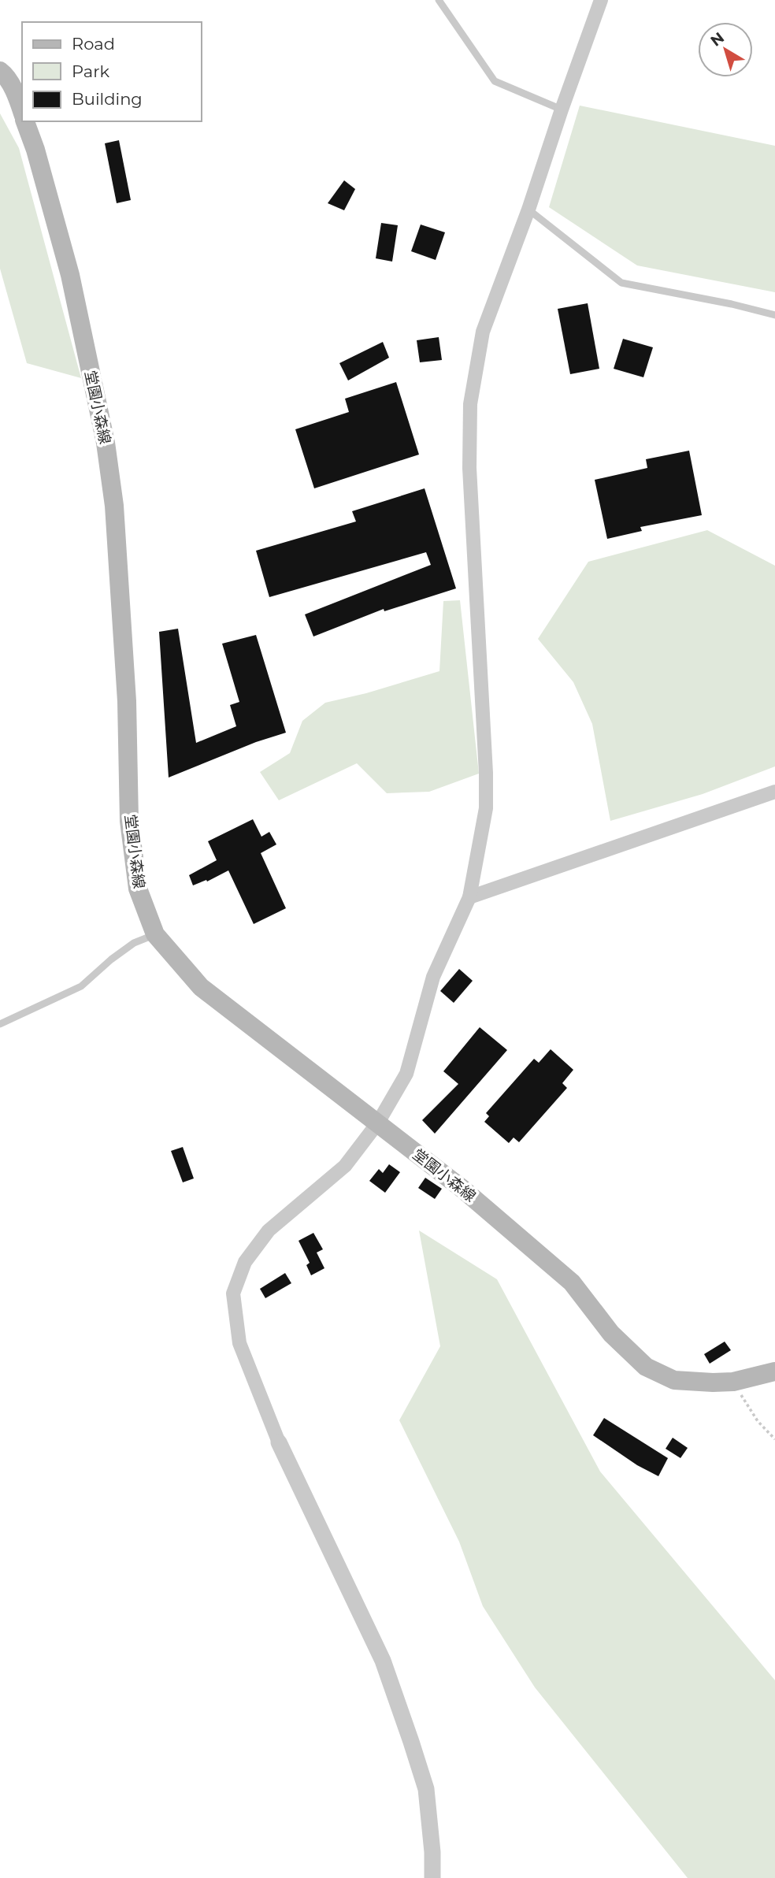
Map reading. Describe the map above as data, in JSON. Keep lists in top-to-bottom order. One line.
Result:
{"streets":{"main road":["堂園小森線"]},"legend":["Road","Park","Building"],"north":"top left"}
